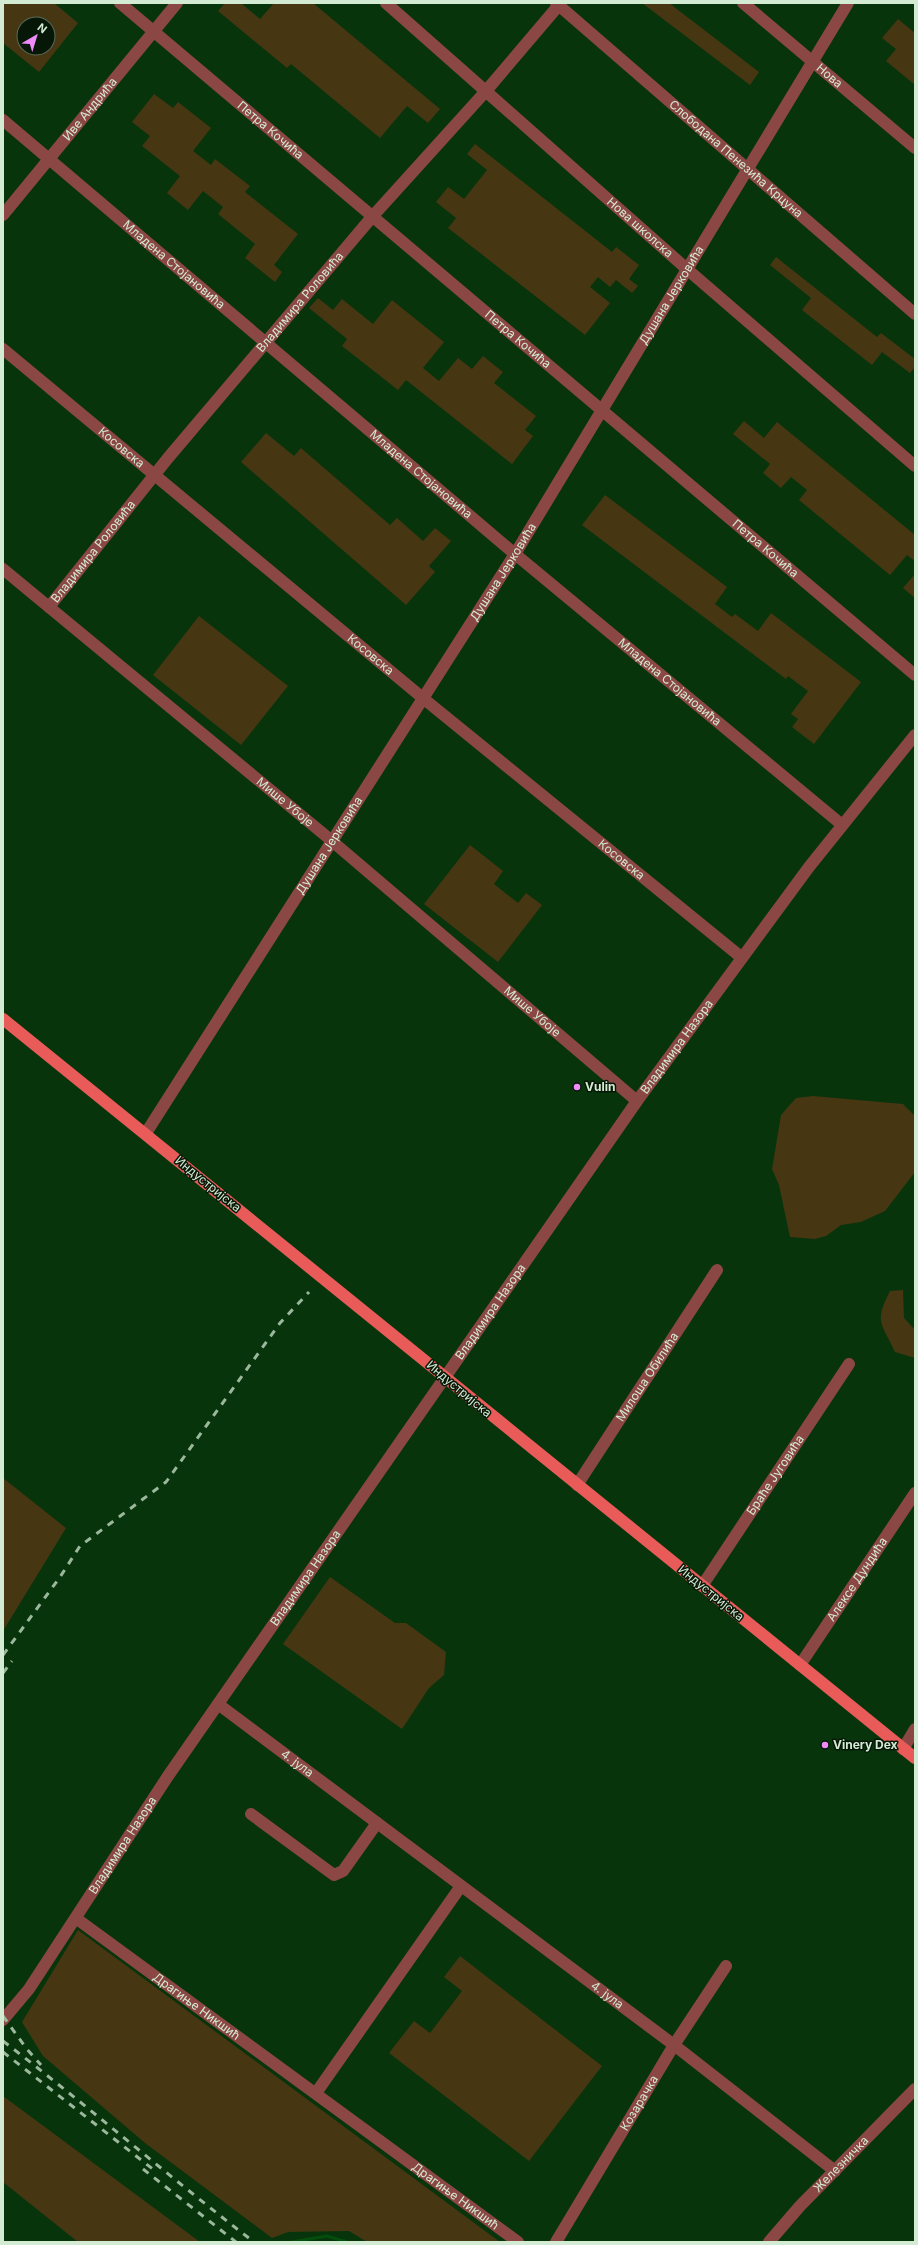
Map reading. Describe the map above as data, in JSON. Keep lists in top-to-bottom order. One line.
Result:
{"streets":{"main road":["Индустријска"],"street":["Нова","Иве Андрића","Петра Кочића","Слободана Пенезића Крцуна","Нова школска","Младена Стојановића","Душана Јерковића","Владимира Роловића","Косовска","Мише Убоје","Владимира Назора","Милоша Обилића","Браће Југовића","Алексе Дундића","4. јула","Драгиње Никшић","Козарачка","Железничка"]},"crossings":[["Нова","Душана Јерковића"],["Иве Андрића","Петра Кочића"],["Иве Андрића","Младена Стојановића"],["Петра Кочића","Душана Јерковића"],["Петра Кочића","Владимира Роловића"],["Слободана Пенезића Крцуна","Душана Јерковића"],["Слободана Пенезића Крцуна","Владимира Роловића"],["Нова школска","Душана Јерковића"],["Нова школска","Владимира Роловића"],["Младена Стојановића","Душана Јерковића"],["Младена Стојановића","Владимира Роловића"],["Младена Стојановића","Владимира Назора"],["Душана Јерковића","Косовска"],["Душана Јерковића","Мише Убоје"],["Душана Јерковића","Индустријска"],["Владимира Роловића","Косовска"],["Владимира Роловића","Мише Убоје"],["Косовска","Владимира Назора"],["Мише Убоје","Владимира Назора"],["Владимира Назора","Индустријска"],["Владимира Назора","4. јула"],["Владимира Назора","Драгиње Никшић"],["Индустријска","Милоша Обилића"],["Индустријска","Браће Југовића"],["Индустријска","Алексе Дундића"],["4. јула","Козарачка"],["4. јула","Железничка"]],"places":["Vulin","Vinery Dex"],"north":"top right"}
